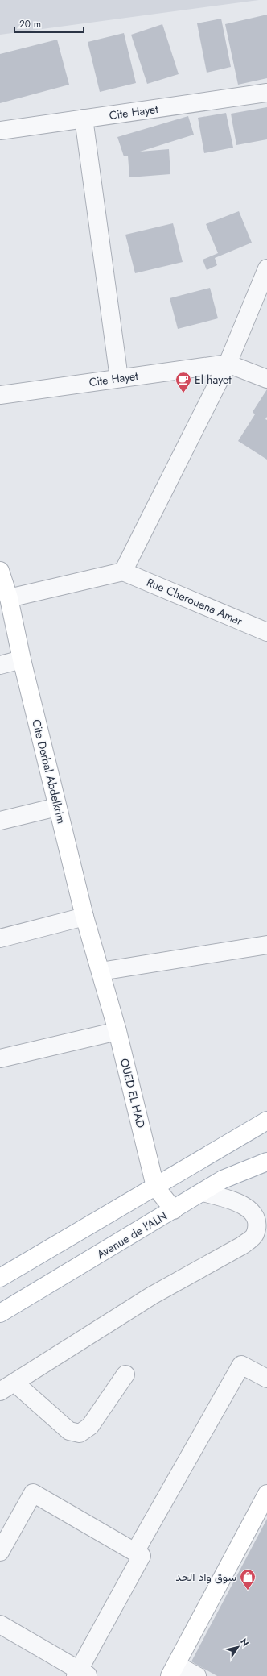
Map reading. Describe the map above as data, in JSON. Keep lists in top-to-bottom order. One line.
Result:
{"streets":{"main road":["Cite Derbal Abdelkrim","OUED EL HAD","Avenue de l'ALN"],"street":["Cite Hayet","Rue Cherouena Amar"]},"crossings":[["Cite Derbal Abdelkrim","OUED EL HAD"],["OUED EL HAD","Avenue de l'ALN"]],"places":{"cafe":["El hayet"],"shop":["سوق واد الحد"]},"scale_bar":"20 m","north":"top right"}
